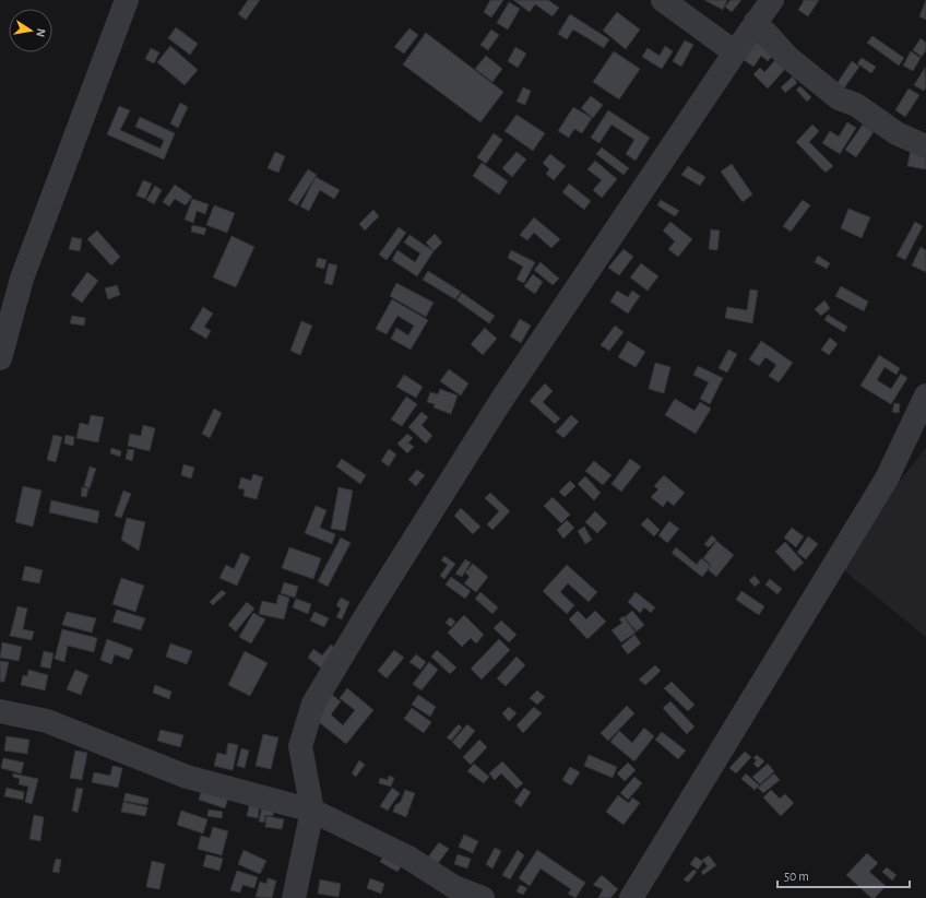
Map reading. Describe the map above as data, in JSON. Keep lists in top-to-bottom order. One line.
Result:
{"scale_bar":"50 m","north":"right"}
